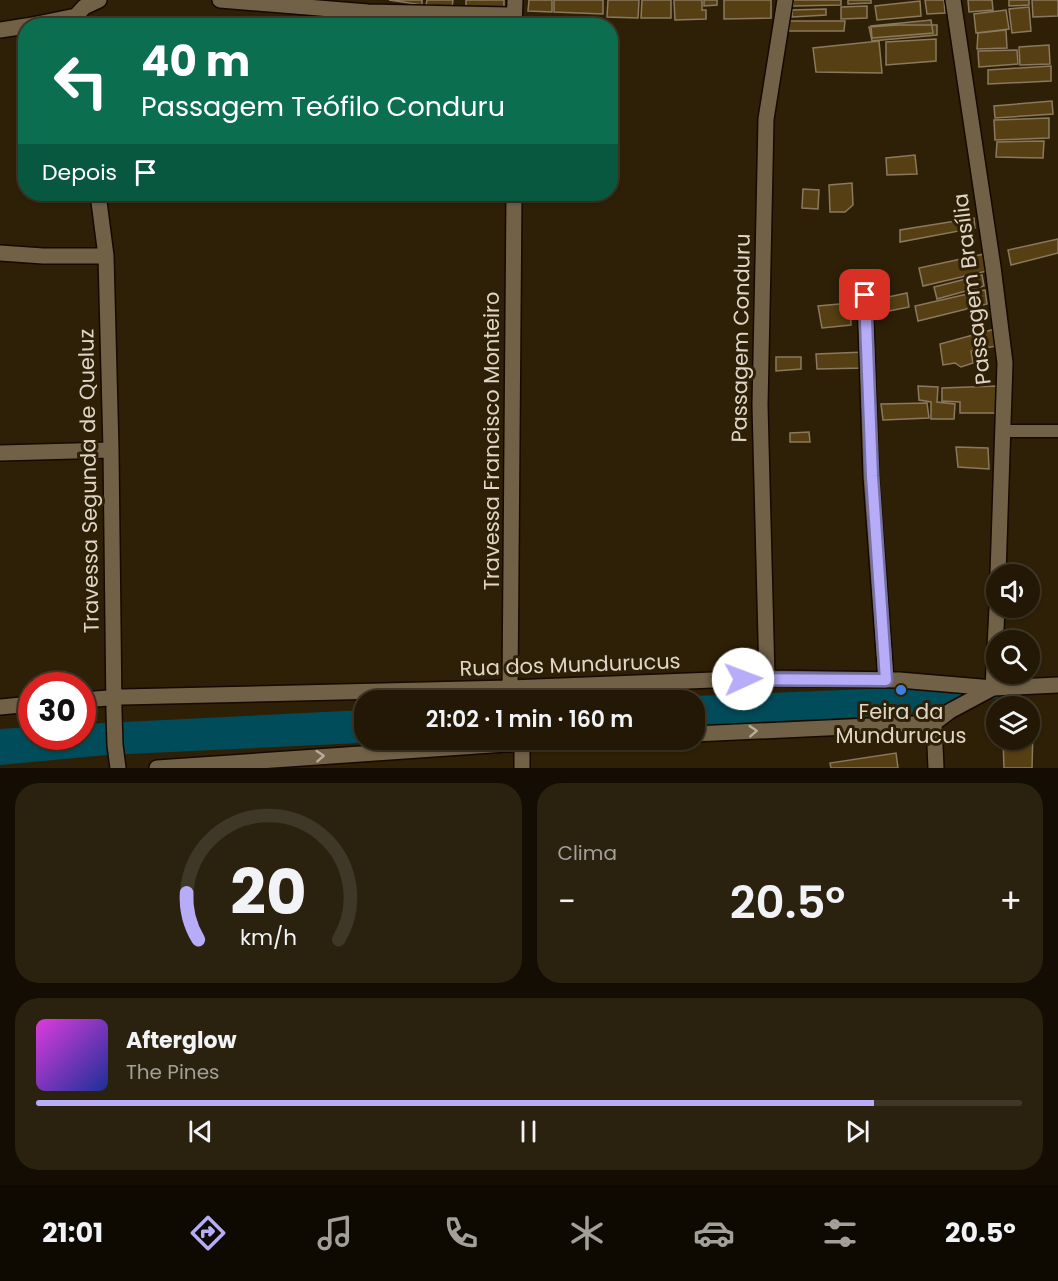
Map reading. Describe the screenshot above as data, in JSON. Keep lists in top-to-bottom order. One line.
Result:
{"streets":{"street":["Passagem Brasília","Passagem Conduru","Travessa Francisco Monteiro","Travessa Segunda de Queluz","Rua dos Mundurucus"]},"crossings":[["Passagem Conduru","Rua dos Mundurucus"],["Travessa Francisco Monteiro","Rua dos Mundurucus"],["Travessa Segunda de Queluz","Rua dos Mundurucus"]],"places":["Feira da Mundurucus"],"page":{"turn":["40 m","Passagem Teófilo Conduru"],"then":"Depois","limit":"30","trip":"21:02 · 1 min · 160 m","tile":"Clima","heat":["−","20.5°","+"],"song":["Afterglow","The Pines"],"tabs":["21:01","20.5°"],"gauge":["20","km/h"]}}
